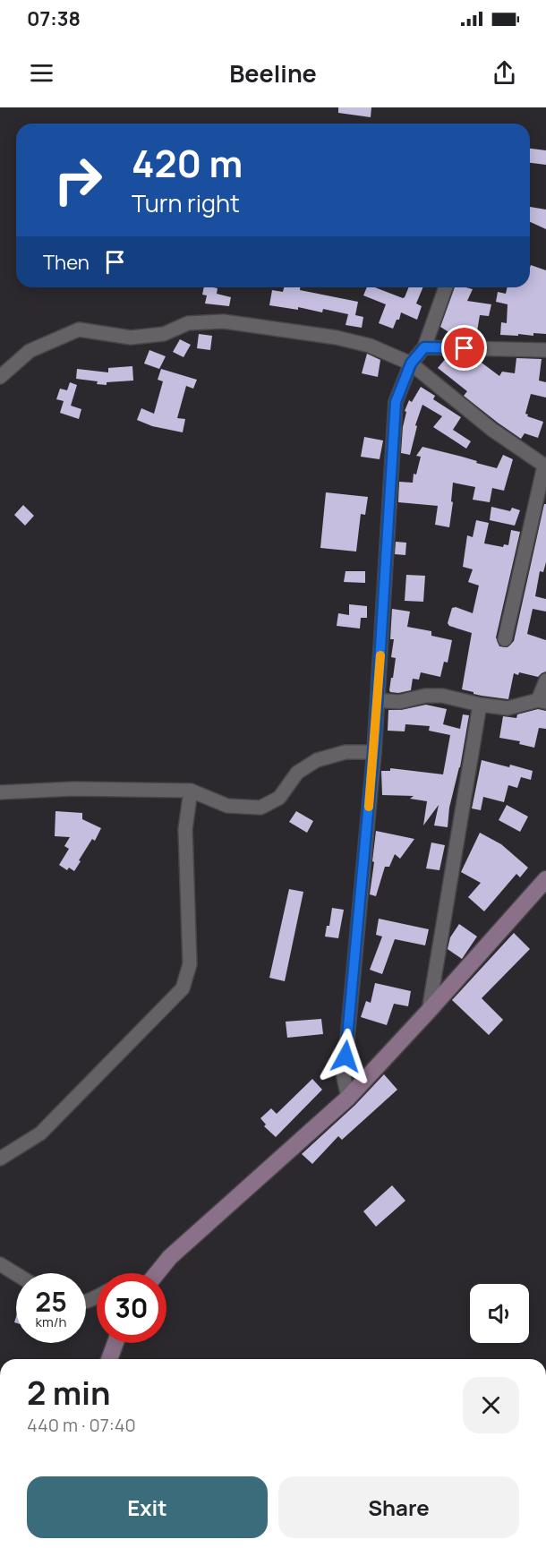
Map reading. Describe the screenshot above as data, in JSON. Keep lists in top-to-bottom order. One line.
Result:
{"page":{"status":"07:38","header":"Beeline","turn":["420 m","Turn right"],"then":"Then","speed":"25 km/h","limit":"30","heading":["2 min","440 m · 07:40"],"buttons":["Exit","Share"]}}
